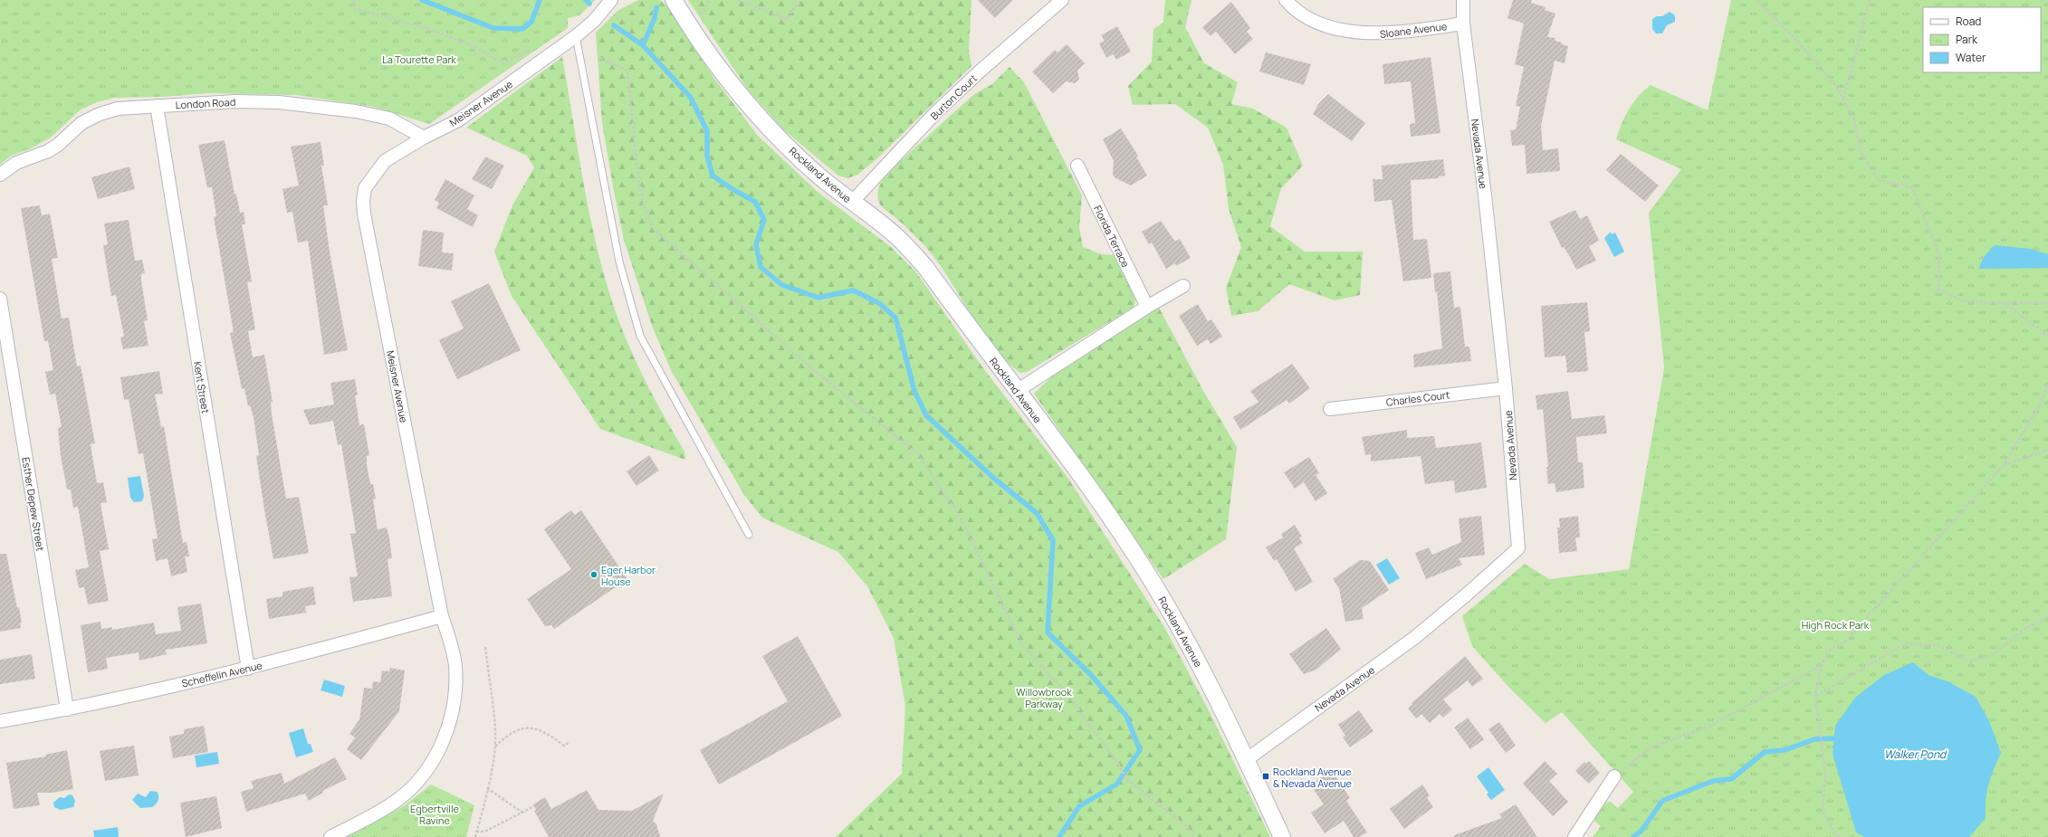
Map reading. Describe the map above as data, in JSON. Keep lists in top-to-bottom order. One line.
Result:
{"streets":{"street":["Sloane Avenue","Burton Court","London Road","Meisner Avenue","Nevada Avenue","Rockland Avenue","Florida Terrace","Kent Street","Charles Court","Esther Depew Street","Scheffelin Avenue"]},"crossings":[["Sloane Avenue","Nevada Avenue"],["Burton Court","Rockland Avenue"],["London Road","Meisner Avenue"],["London Road","Kent Street"],["Meisner Avenue","Scheffelin Avenue"],["Nevada Avenue","Rockland Avenue"],["Nevada Avenue","Charles Court"],["Kent Street","Scheffelin Avenue"],["Esther Depew Street","Scheffelin Avenue"]],"water":["Walker Pond"],"parks":["La Tourette Park","High Rock Park","Willowbrook Parkway","Egbertville Ravine"],"places":{"other":["Eger Harbor House"],"transit":["Rockland Avenue & Nevada Avenue"]},"legend":["Road","Park","Water"]}
